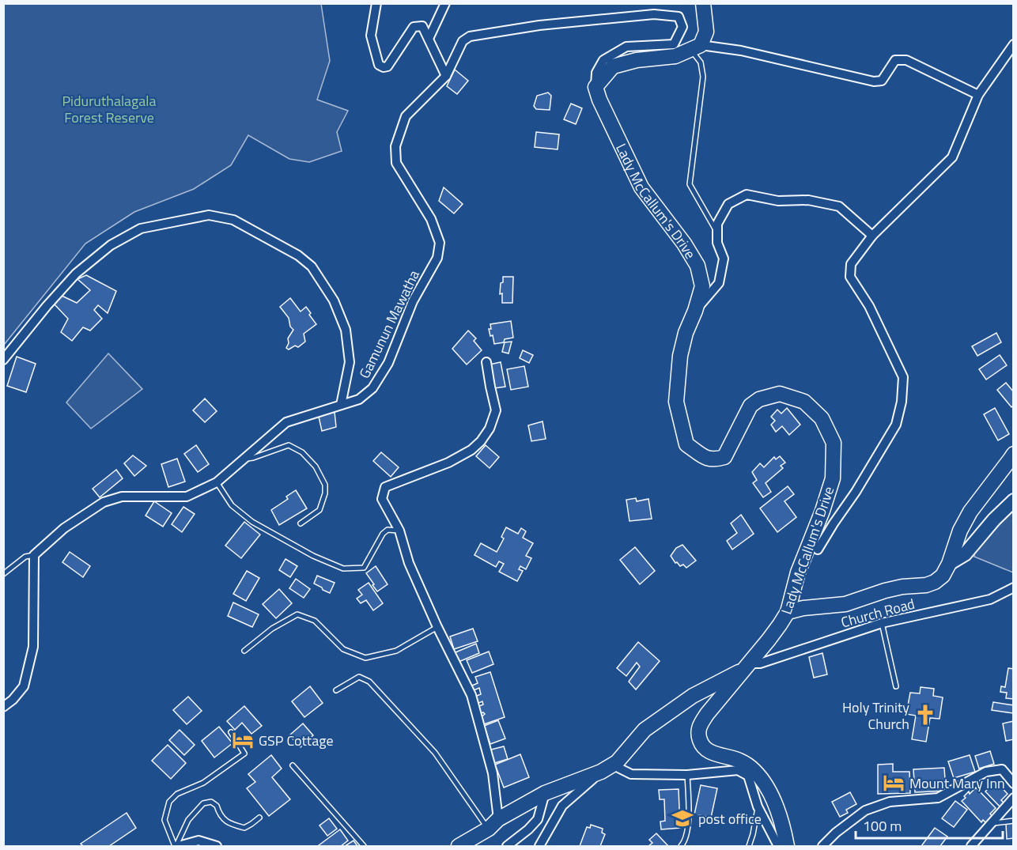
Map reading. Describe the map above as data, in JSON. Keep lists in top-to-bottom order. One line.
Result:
{"streets":{"main road":["Lady McCallum's Drive"],"street":["Gamunun Mawatha","Church Road"]},"crossings":[["Lady McCallum's Drive","Gamunun Mawatha"],["Lady McCallum's Drive","Church Road"]],"parks":["Piduruthalagala Forest Reserve"],"places":{"church":["Holy Trinity Church"],"hotel":["GSP Cottage","Mount Mary Inn"],"school or university":["post office"]},"scale_bar":"100 m"}
